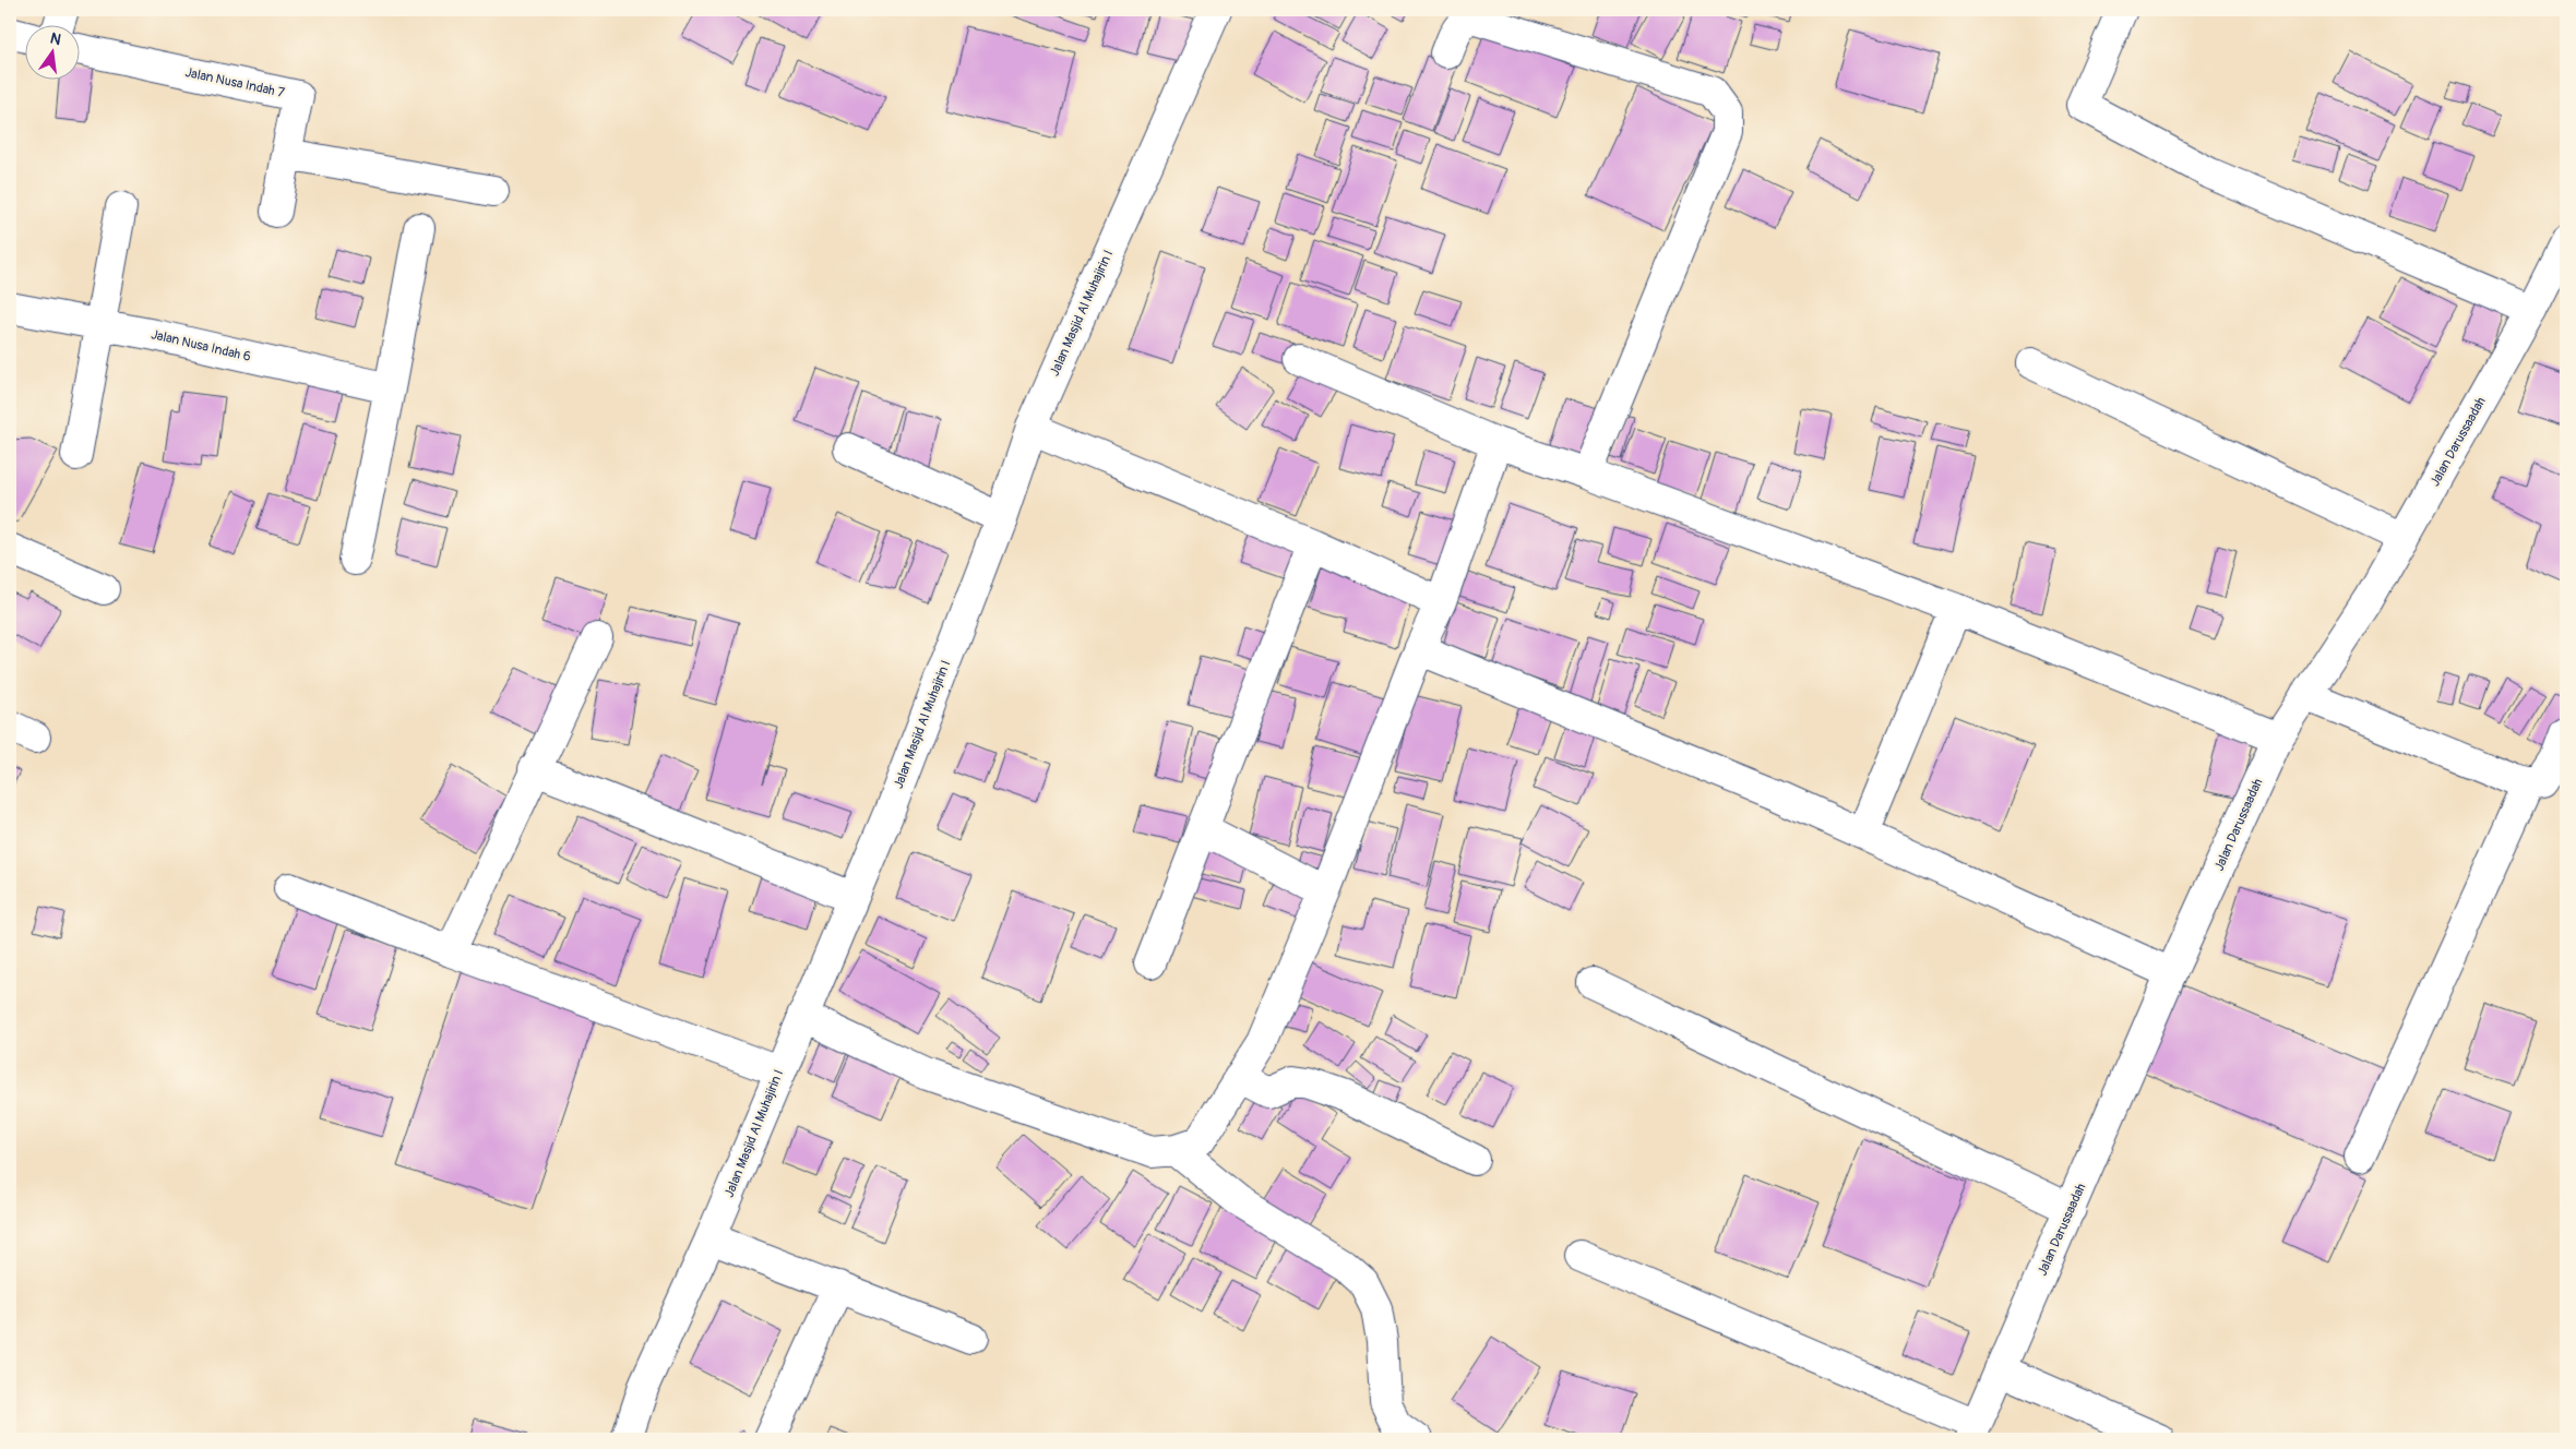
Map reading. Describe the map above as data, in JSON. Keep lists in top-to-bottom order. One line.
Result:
{"streets":{"street":["Jalan Nusa Indah 7","Jalan Masjid Al Muhajirin I","Jalan Nusa Indah 6","Jalan Darussaadah"]},"north":"top"}
